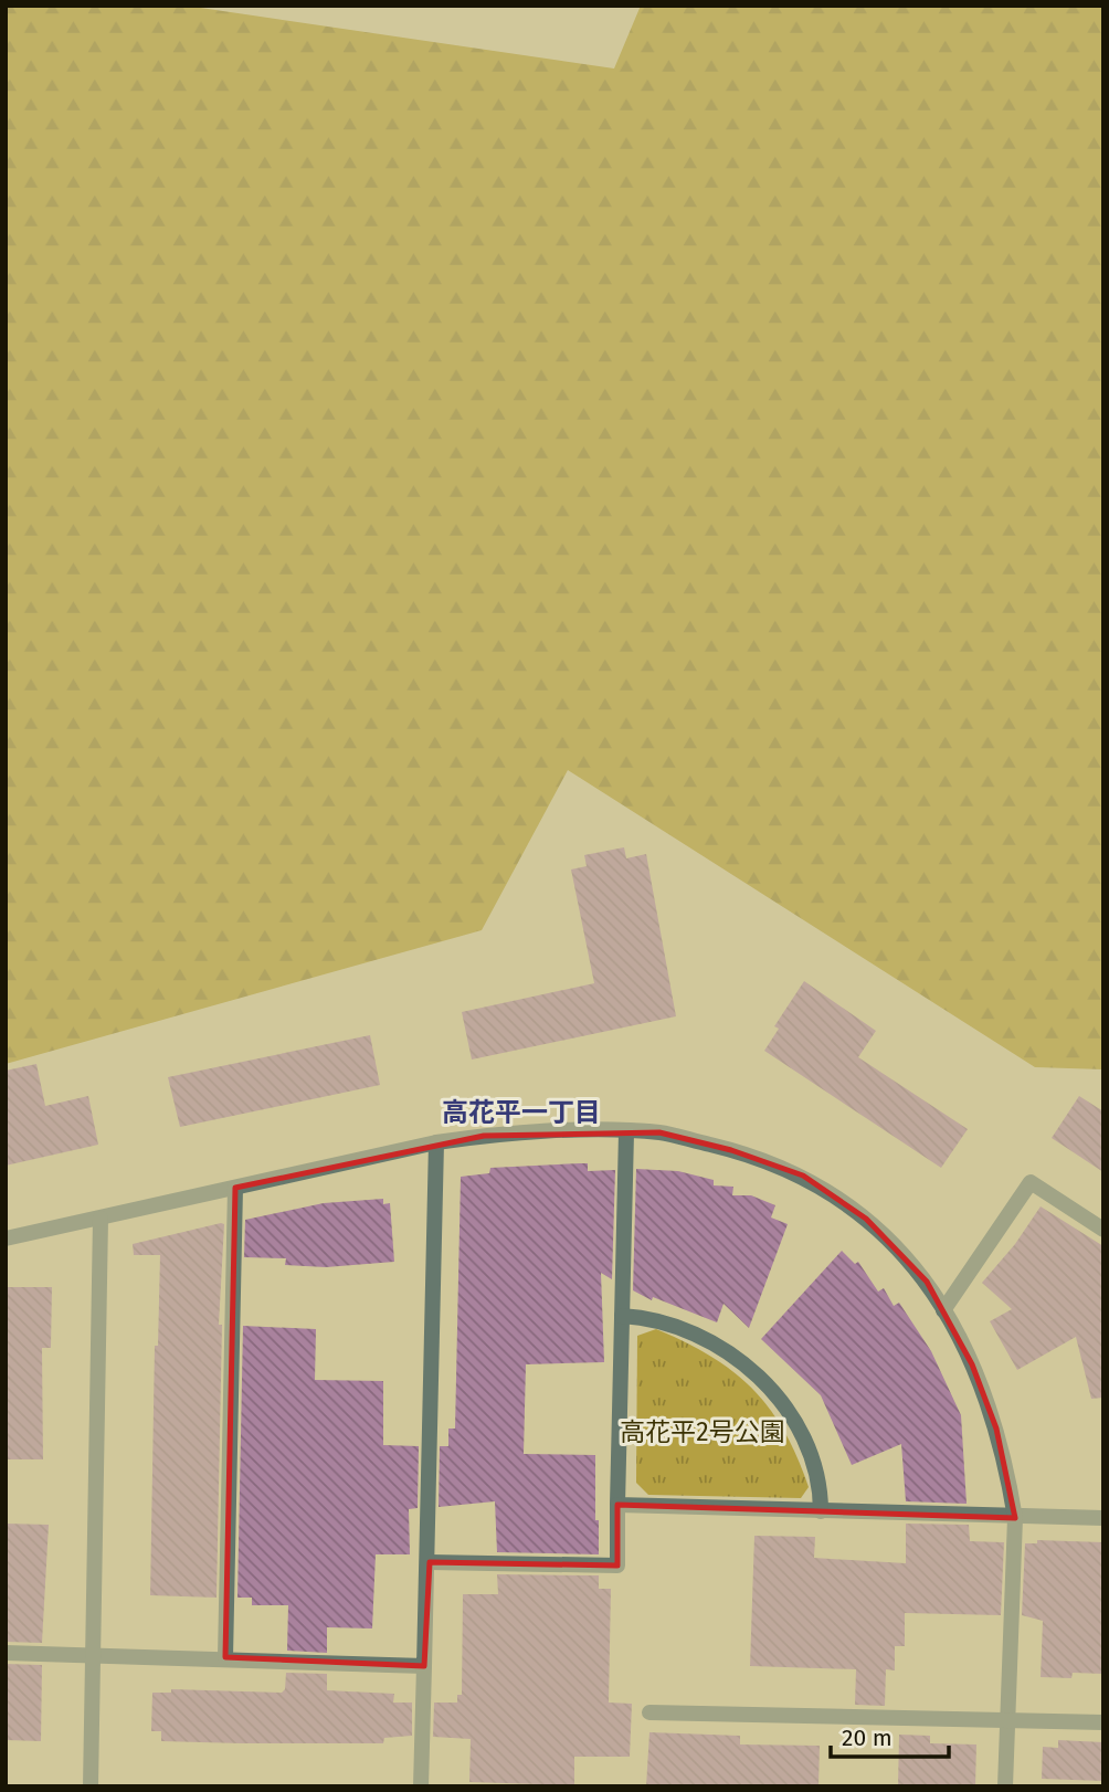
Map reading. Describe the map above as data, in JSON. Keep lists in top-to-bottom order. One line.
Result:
{"districts":["高花平一丁目"],"parks":["高花平2号公園"],"scale_bar":"20 m"}
